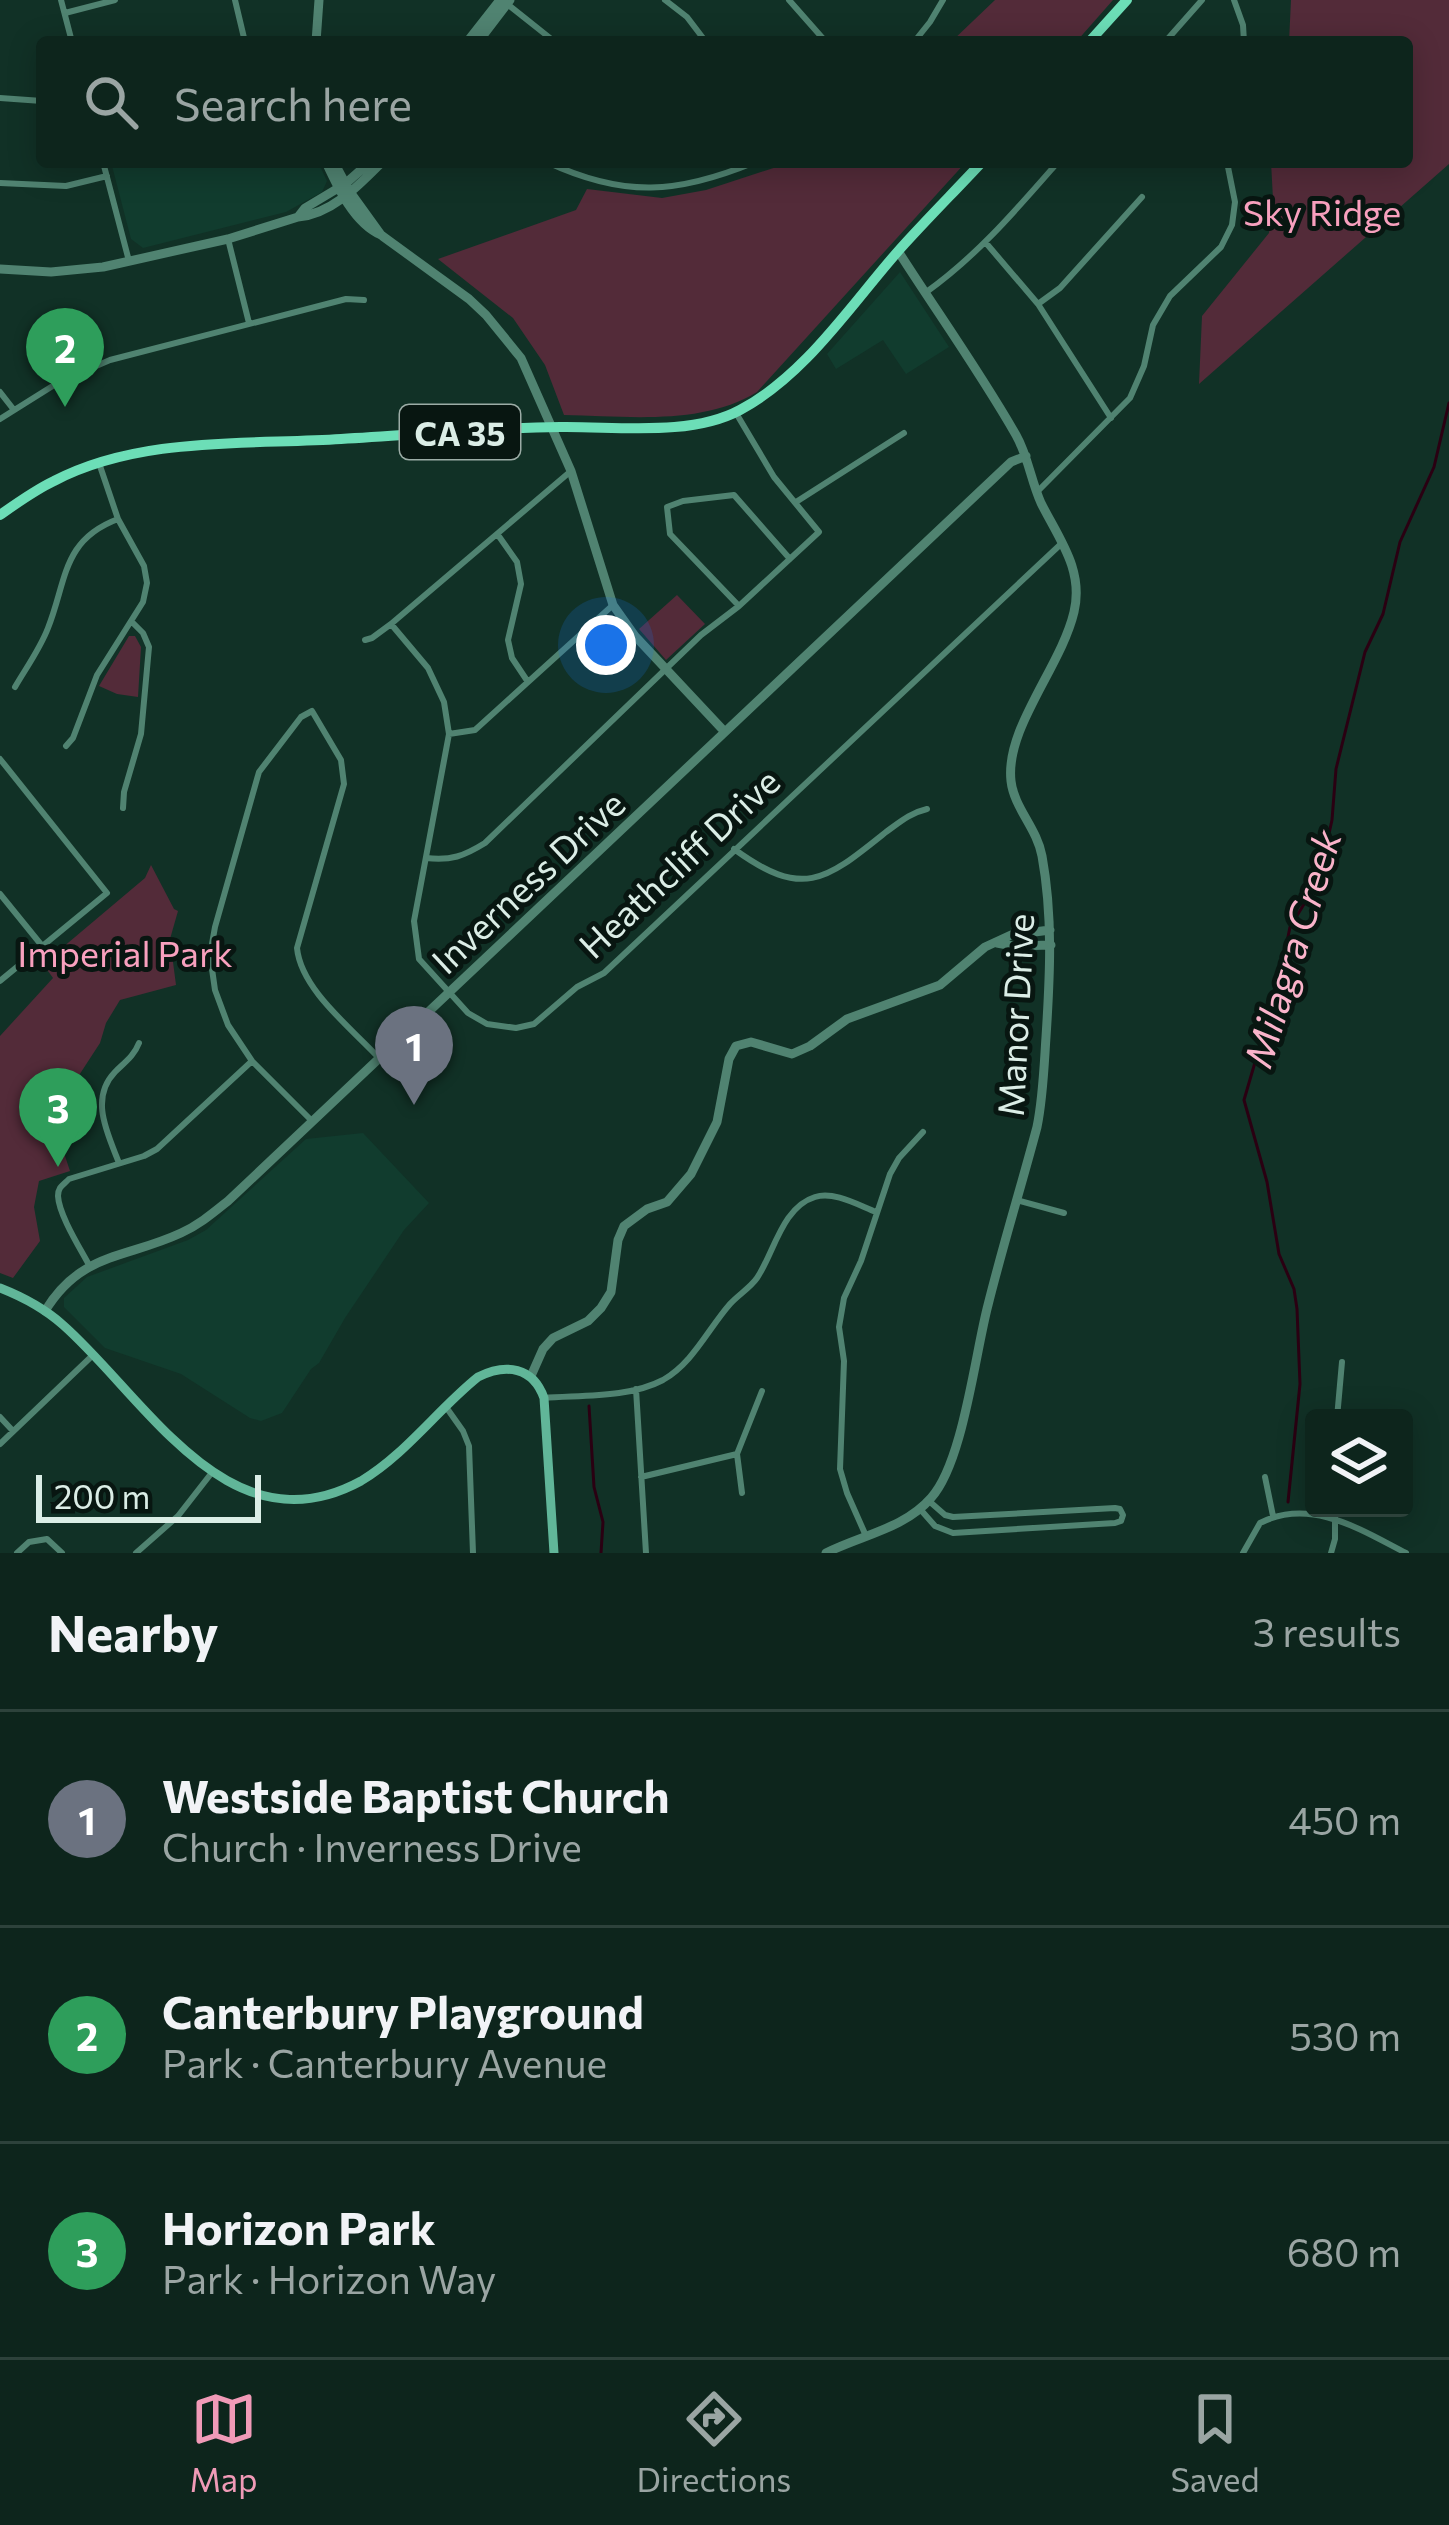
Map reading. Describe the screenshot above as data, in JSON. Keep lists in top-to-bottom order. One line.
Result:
{"streets":{"main road":["CA 35"],"street":["Heathcliff Drive","Inverness Drive","Manor Drive"]},"crossings":[["CA 35","Manor Drive"],["Heathcliff Drive","Inverness Drive"],["Heathcliff Drive","Manor Drive"],["Inverness Drive","Manor Drive"]],"water":["Milagra Creek"],"parks":["Sky Ridge","Imperial Park"],"scale_bar":"200 m","page":{"search":"Search here","pins":["2","1","3"],"scale":"200 m","heading":["Nearby","3 results"],"list":[{"mark":"1","name":"Westside Baptist Church","note":"Church · Inverness Drive","value":"450 m"},{"mark":"2","name":"Canterbury Playground","note":"Park · Canterbury Avenue","value":"530 m"},{"mark":"3","name":"Horizon Park","note":"Park · Horizon Way","value":"680 m"}],"nav":["Map","Directions","Saved"]}}
